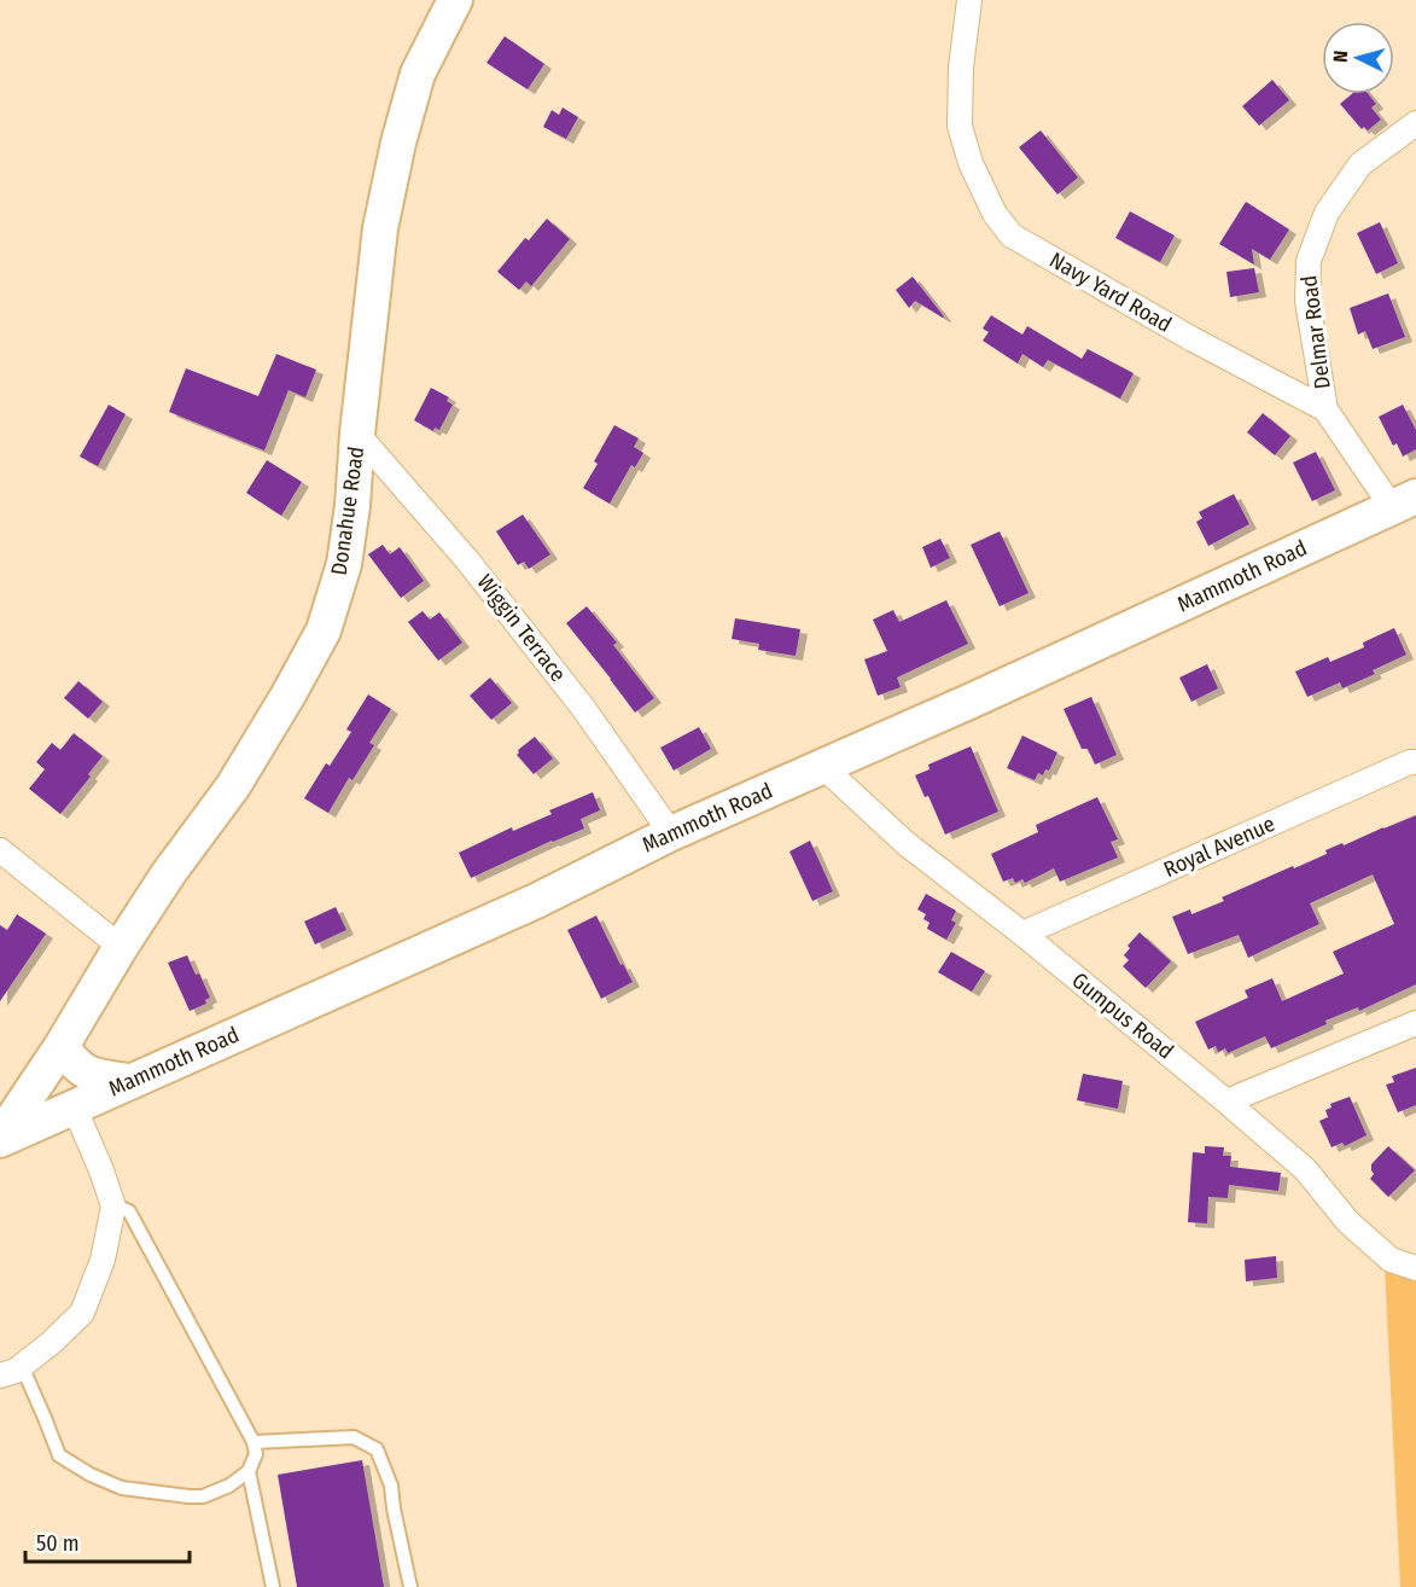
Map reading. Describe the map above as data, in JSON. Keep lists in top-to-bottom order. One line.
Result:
{"streets":{"main road":["Donahue Road","Mammoth Road"],"street":["Navy Yard Road","Delmar Road","Wiggin Terrace","Royal Avenue","Gumpus Road"]},"crossings":[["Navy Yard Road","Delmar Road"],["Navy Yard Road","Mammoth Road"],["Donahue Road","Mammoth Road"],["Donahue Road","Wiggin Terrace"],["Mammoth Road","Wiggin Terrace"],["Mammoth Road","Gumpus Road"],["Royal Avenue","Gumpus Road"]],"scale_bar":"50 m","north":"left"}
